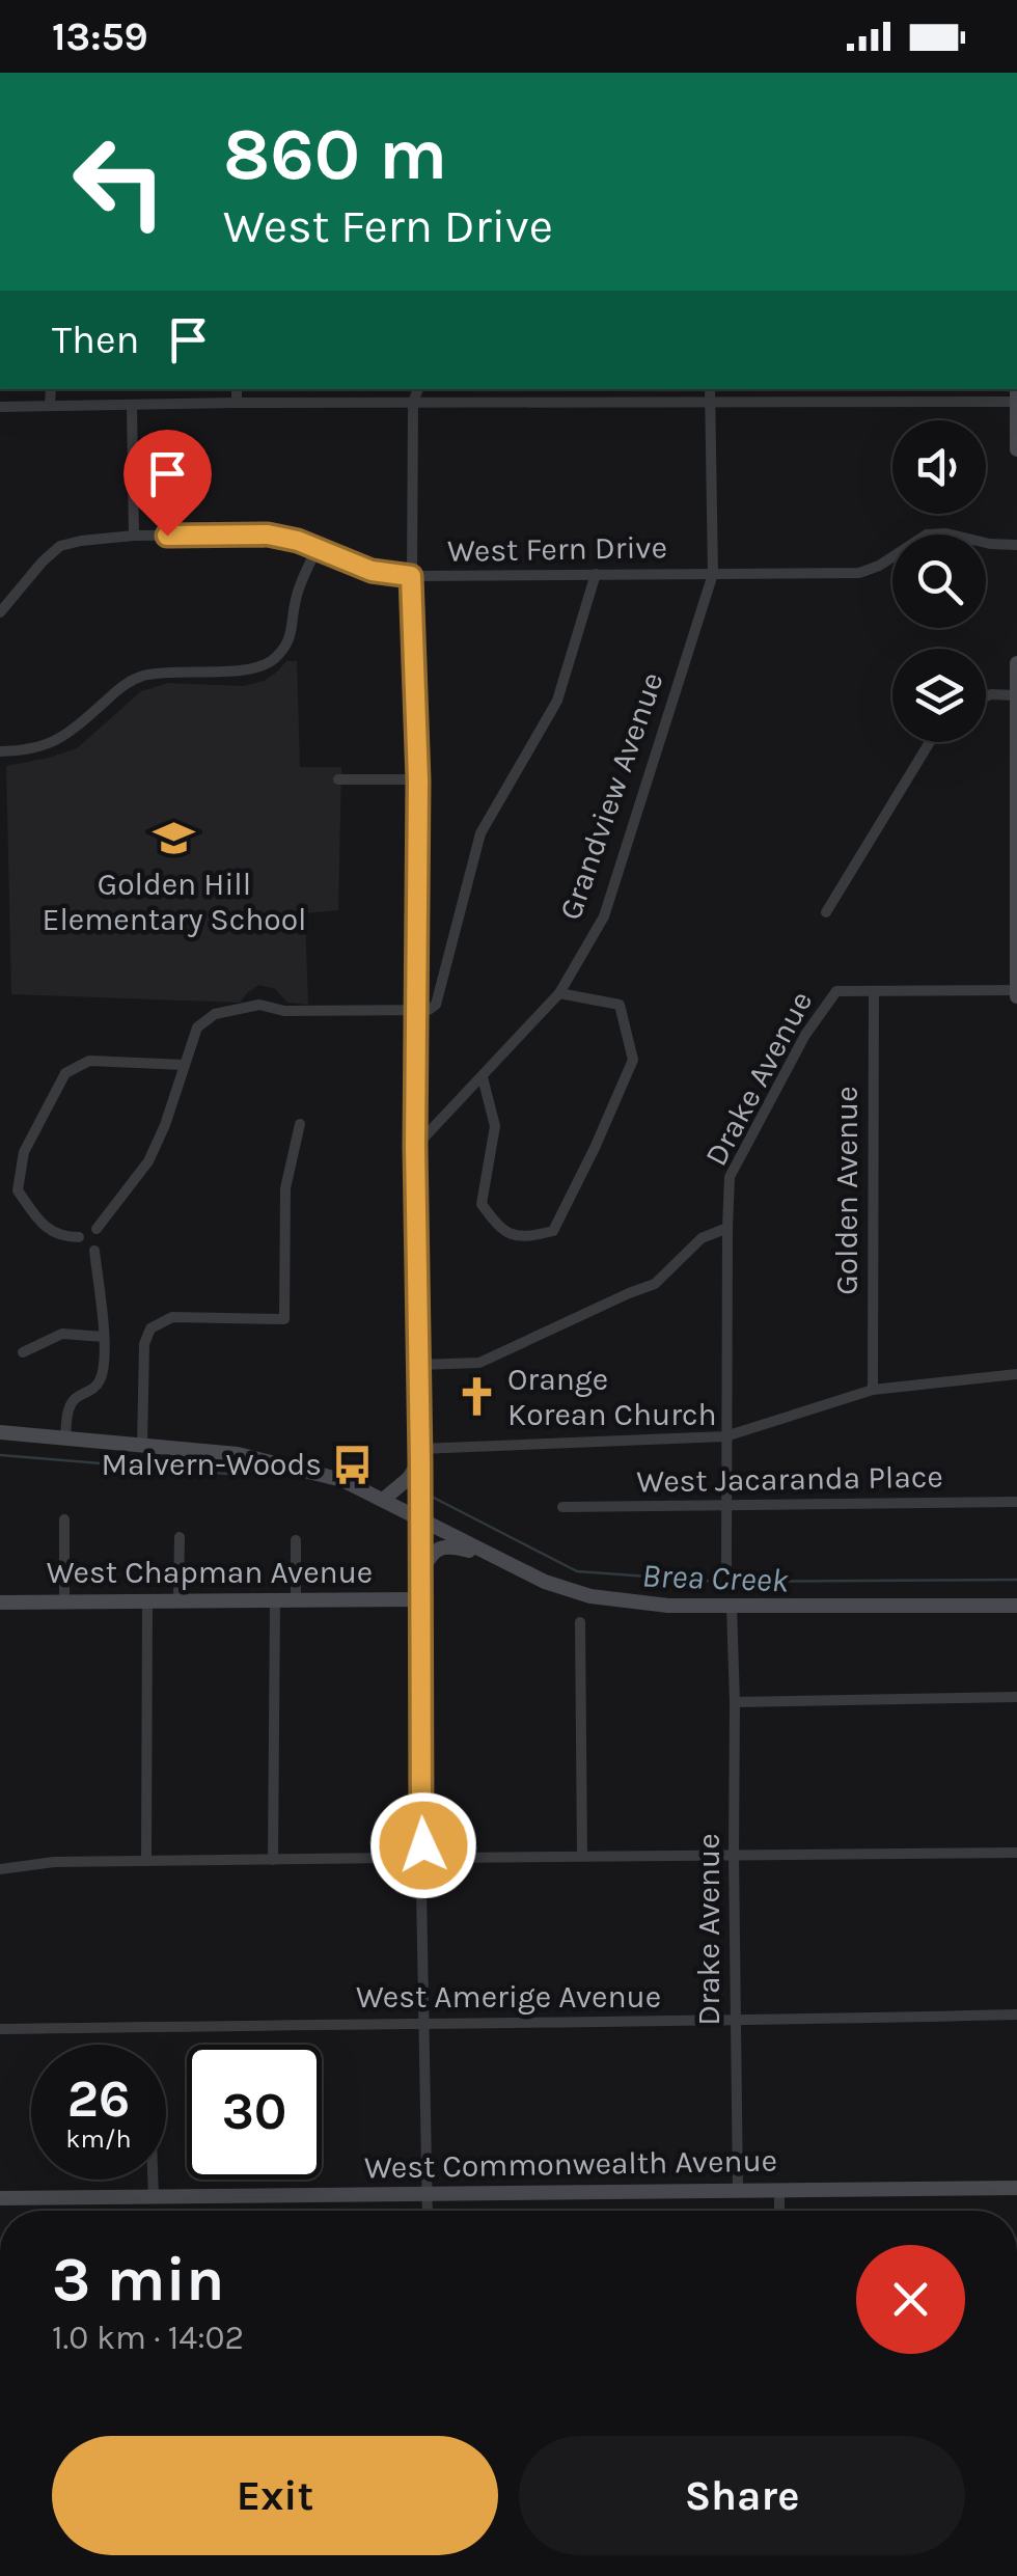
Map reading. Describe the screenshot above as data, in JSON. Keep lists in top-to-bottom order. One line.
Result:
{"streets":{"main road":["West Chapman Avenue","West Commonwealth Avenue"],"street":["West Fern Drive","Grandview Avenue","Drake Avenue","Golden Avenue","West Jacaranda Place","West Amerige Avenue"]},"crossings":[["West Fern Drive","Grandview Avenue"],["Drake Avenue","Golden Avenue"],["Drake Avenue","West Jacaranda Place"],["Drake Avenue","West Amerige Avenue"],["Drake Avenue","West Commonwealth Avenue"]],"water":["Brea Creek"],"places":{"school or university":["Golden Hill Elementary School"],"church":["Orange Korean Church"],"bus stop":["Malvern-Woods"]},"page":{"status":"13:59","turn":["860 m","West Fern Drive"],"then":"Then","speed":"26 km/h","limit":"30","heading":["3 min","1.0 km · 14:02"],"buttons":["Exit","Share"]}}
